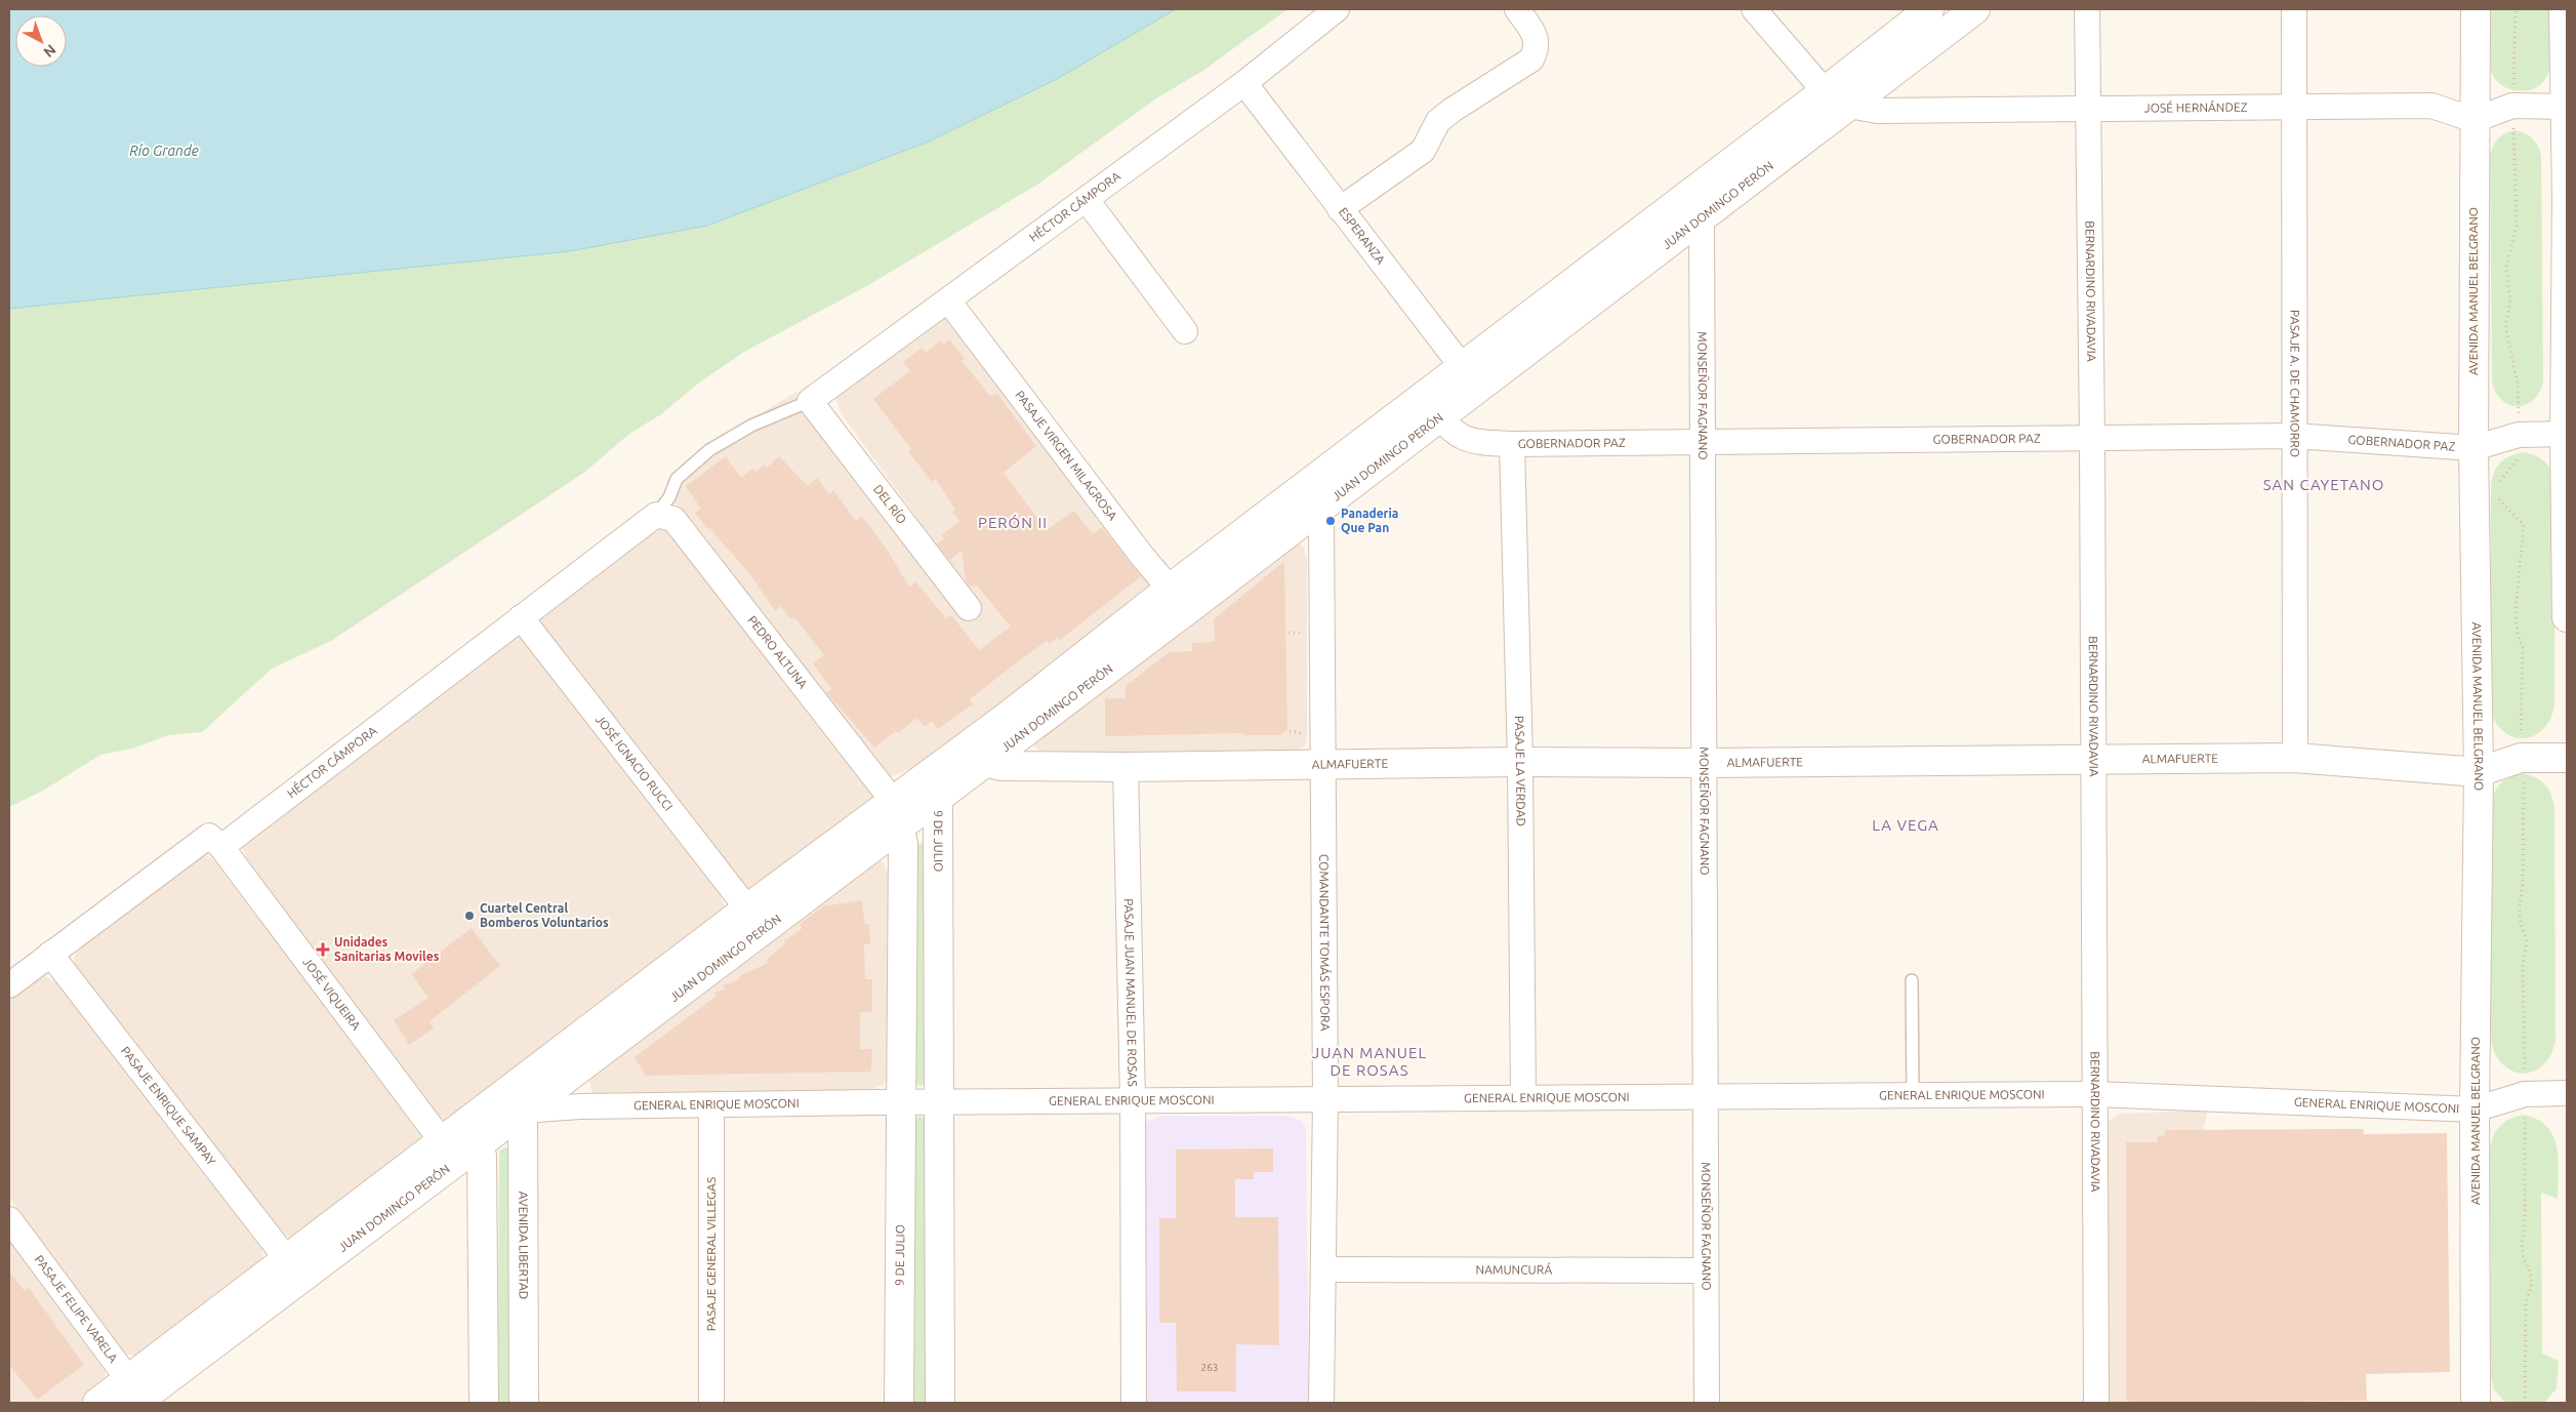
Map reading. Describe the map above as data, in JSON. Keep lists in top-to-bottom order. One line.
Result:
{"streets":{"main road":["JUAN DOMINGO PERÓN","AVENIDA MANUEL BELGRANO","ALMAFUERTE","9 DE JULIO","AVENIDA LIBERTAD"],"street":["JOSÉ HERNÁNDEZ","HÉCTOR CÁMPORA","ESPERANZA","BERNARDINO RIVADAVIA","PASAJE A. DE CHAMORRO","MONSEÑOR FAGNANO","GOBERNADOR PAZ","PASAJE VIRGEN MILAGROSA","DEL RÍO","PEDRO ALTUNA","JOSÉ IGNACIO RUCCI","PASAJE LA VERDAD","COMANDANTE TOMÁS ESPORA","PASAJE JUAN MANUEL DE ROSAS","JOSÉ VIQUEIRA","GENERAL ENRIQUE MOSCONI","PASAJE ENRIQUE SAMPAY","PASAJE GENERAL VILLEGAS","NAMUNCURÁ","PASAJE FELIPE VARELA"]},"crossings":[["JOSÉ HERNÁNDEZ","JUAN DOMINGO PERÓN"],["JOSÉ HERNÁNDEZ","BERNARDINO RIVADAVIA"],["JOSÉ HERNÁNDEZ","AVENIDA MANUEL BELGRANO"],["JOSÉ HERNÁNDEZ","PASAJE A. DE CHAMORRO"],["JUAN DOMINGO PERÓN","ESPERANZA"],["JUAN DOMINGO PERÓN","MONSEÑOR FAGNANO"],["JUAN DOMINGO PERÓN","GOBERNADOR PAZ"],["JUAN DOMINGO PERÓN","PASAJE VIRGEN MILAGROSA"],["JUAN DOMINGO PERÓN","PEDRO ALTUNA"],["JUAN DOMINGO PERÓN","ALMAFUERTE"],["JUAN DOMINGO PERÓN","JOSÉ IGNACIO RUCCI"],["JUAN DOMINGO PERÓN","9 DE JULIO"],["JUAN DOMINGO PERÓN","COMANDANTE TOMÁS ESPORA"],["JUAN DOMINGO PERÓN","JOSÉ VIQUEIRA"],["JUAN DOMINGO PERÓN","GENERAL ENRIQUE MOSCONI"],["JUAN DOMINGO PERÓN","PASAJE ENRIQUE SAMPAY"],["JUAN DOMINGO PERÓN","AVENIDA LIBERTAD"],["JUAN DOMINGO PERÓN","PASAJE FELIPE VARELA"],["HÉCTOR CÁMPORA","ESPERANZA"],["HÉCTOR CÁMPORA","PASAJE VIRGEN MILAGROSA"],["HÉCTOR CÁMPORA","DEL RÍO"],["HÉCTOR CÁMPORA","PEDRO ALTUNA"],["HÉCTOR CÁMPORA","JOSÉ IGNACIO RUCCI"],["HÉCTOR CÁMPORA","JOSÉ VIQUEIRA"],["BERNARDINO RIVADAVIA","GOBERNADOR PAZ"],["BERNARDINO RIVADAVIA","ALMAFUERTE"],["BERNARDINO RIVADAVIA","GENERAL ENRIQUE MOSCONI"],["AVENIDA MANUEL BELGRANO","GOBERNADOR PAZ"],["AVENIDA MANUEL BELGRANO","ALMAFUERTE"],["AVENIDA MANUEL BELGRANO","GENERAL ENRIQUE MOSCONI"],["PASAJE A. DE CHAMORRO","GOBERNADOR PAZ"],["PASAJE A. DE CHAMORRO","ALMAFUERTE"],["MONSEÑOR FAGNANO","GOBERNADOR PAZ"],["MONSEÑOR FAGNANO","ALMAFUERTE"],["MONSEÑOR FAGNANO","GENERAL ENRIQUE MOSCONI"],["MONSEÑOR FAGNANO","NAMUNCURÁ"],["GOBERNADOR PAZ","PASAJE LA VERDAD"],["PEDRO ALTUNA","9 DE JULIO"],["ALMAFUERTE","PASAJE LA VERDAD"],["ALMAFUERTE","COMANDANTE TOMÁS ESPORA"],["ALMAFUERTE","PASAJE JUAN MANUEL DE ROSAS"],["PASAJE LA VERDAD","GENERAL ENRIQUE MOSCONI"],["9 DE JULIO","GENERAL ENRIQUE MOSCONI"],["COMANDANTE TOMÁS ESPORA","GENERAL ENRIQUE MOSCONI"],["COMANDANTE TOMÁS ESPORA","NAMUNCURÁ"],["PASAJE JUAN MANUEL DE ROSAS","GENERAL ENRIQUE MOSCONI"],["GENERAL ENRIQUE MOSCONI","AVENIDA LIBERTAD"],["GENERAL ENRIQUE MOSCONI","PASAJE GENERAL VILLEGAS"]],"districts":["SAN CAYETANO","PERÓN II","LA VEGA","JUAN MANUEL DE ROSAS"],"water":["Río Grande"],"places":{"other":["Panaderia Que Pan","Cuartel Central Bomberos Voluntarios"],"health":["Unidades Sanitarias Moviles"]},"house_numbers":["263"],"north":"bottom right"}
